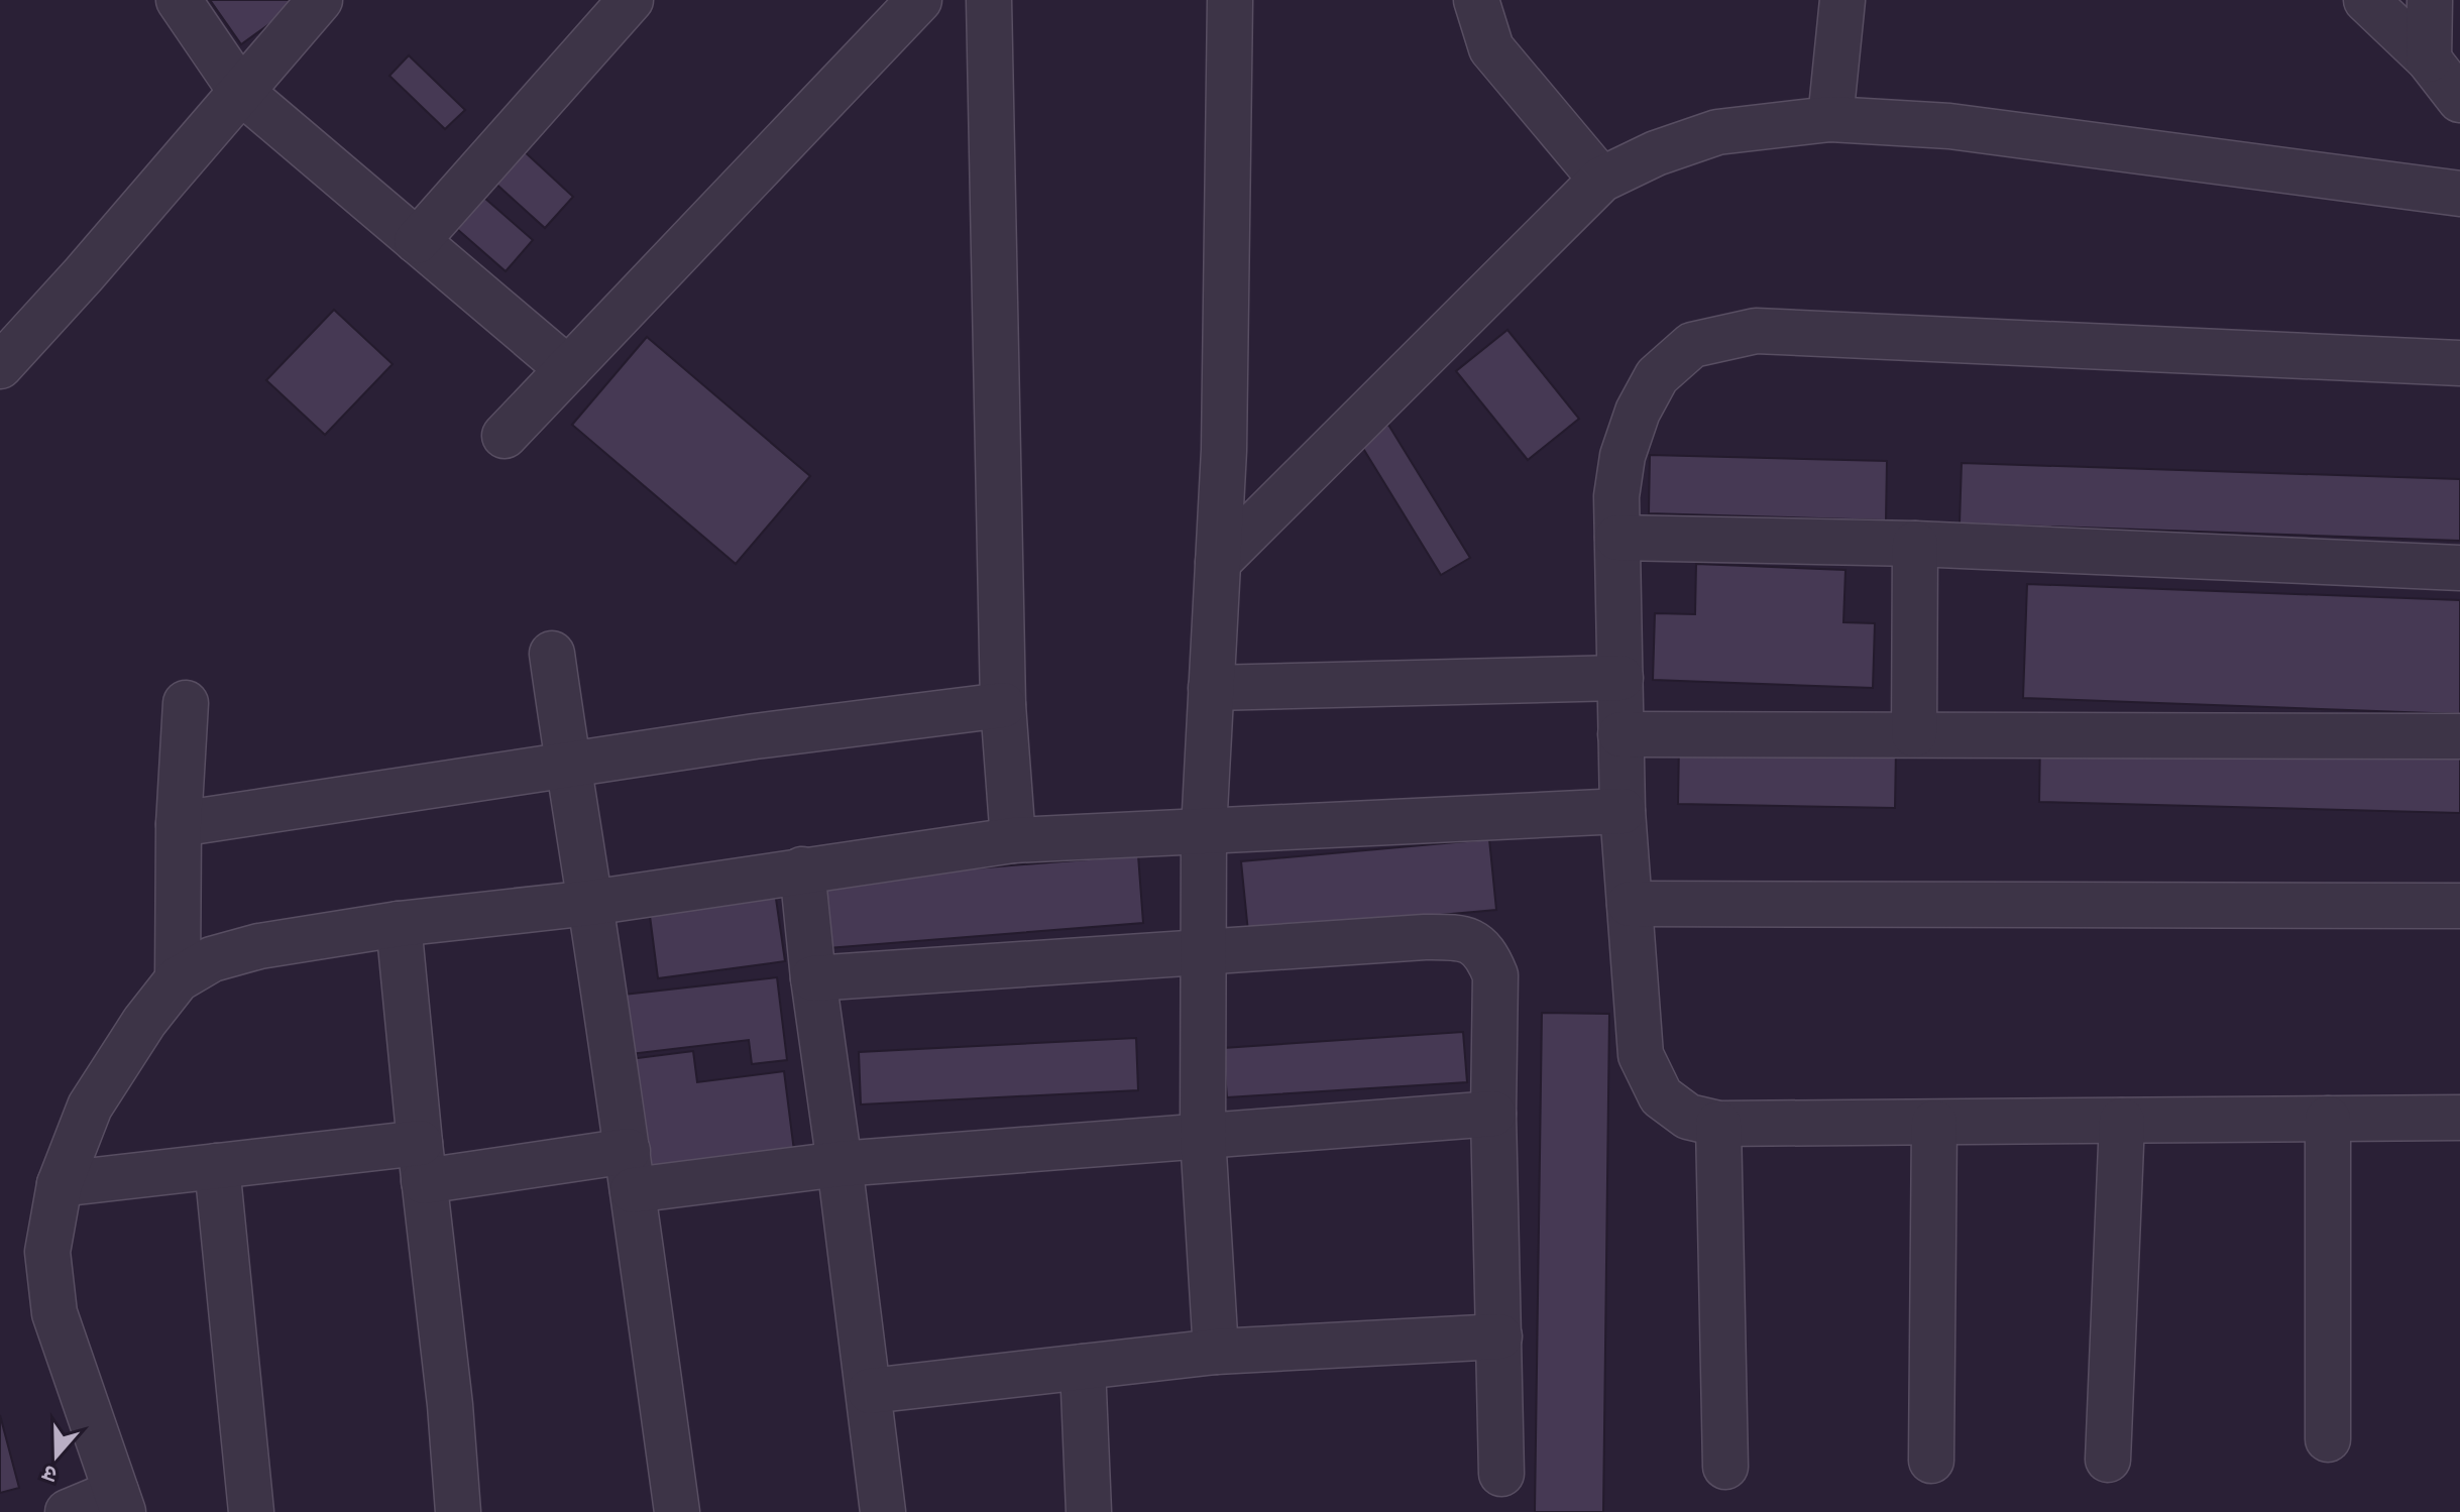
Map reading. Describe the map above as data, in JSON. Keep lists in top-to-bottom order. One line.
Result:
{"north":"bottom"}
